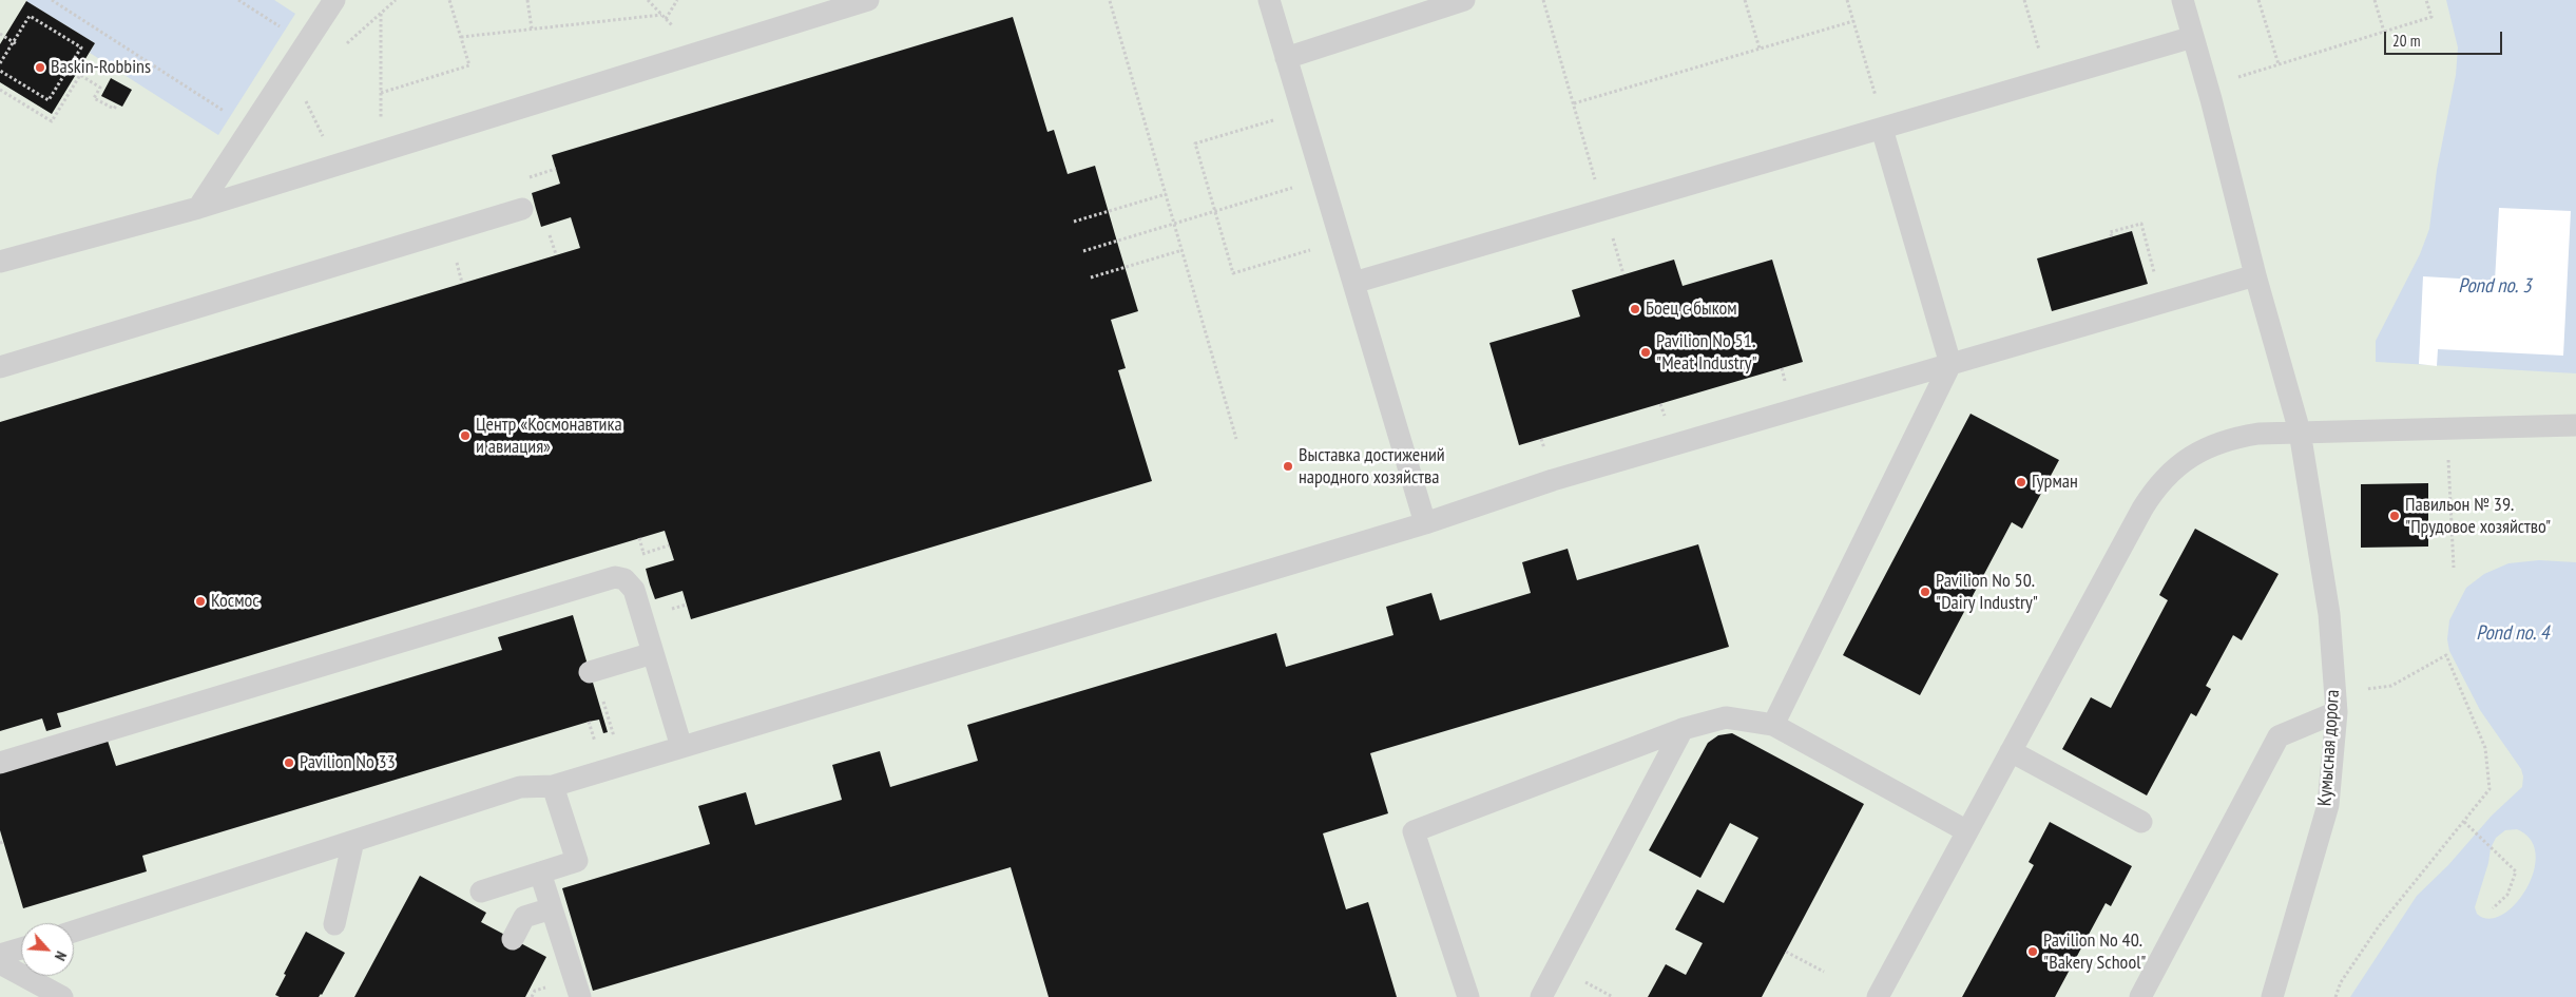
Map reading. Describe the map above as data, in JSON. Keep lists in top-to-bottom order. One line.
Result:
{"streets":{"lane":["Кумысная дорога"]},"water":["Pond no. 3","Pond no. 4"],"places":["Baskin-Robbins","Боец с быком","Pavilion No 51. \"Meat Industry\"","Центр «Космонавтика и авиация»","Выставка достижений народного хозяйства","Гурман","Павильон № 39. \"Прудовое хозяйство\"","Pavilion No 50. \"Dairy Industry\"","Космос","Pavilion No 33","Pavilion No 40. \"Bakery School\""],"scale_bar":"20 m","north":"bottom right"}
